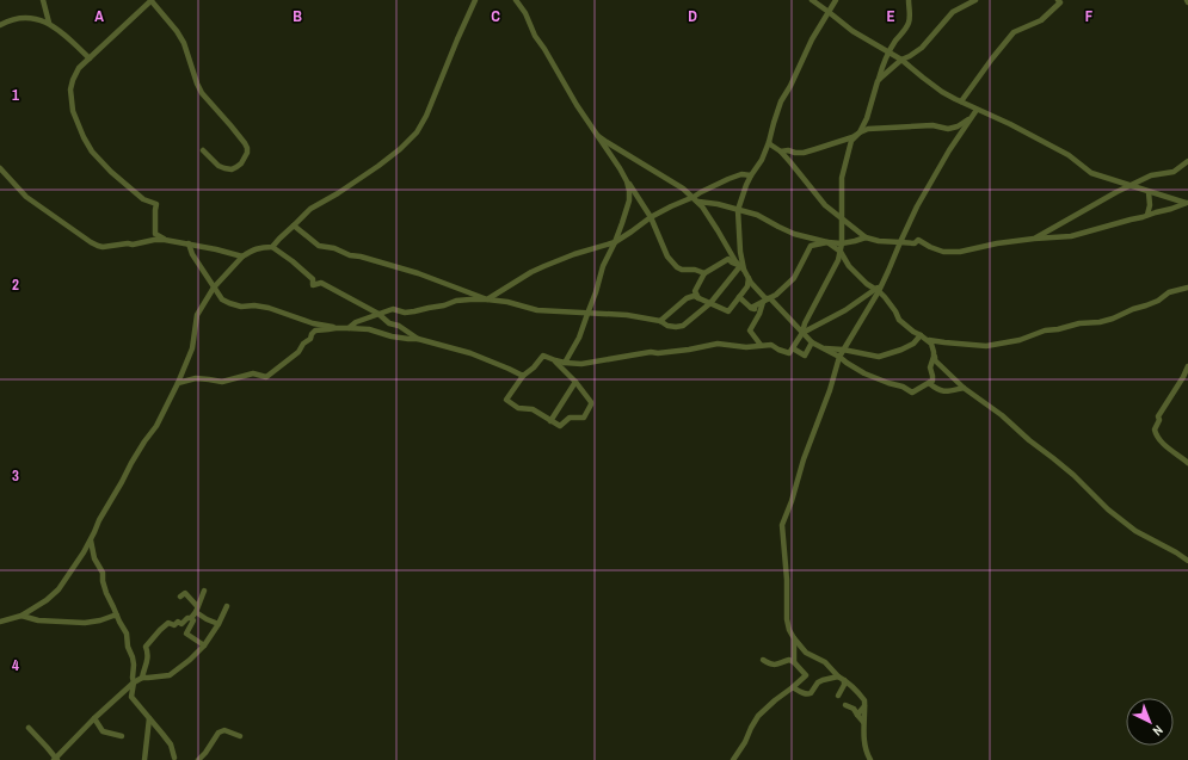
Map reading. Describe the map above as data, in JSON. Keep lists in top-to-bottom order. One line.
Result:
{"north":"bottom right","grid":{"columns":["A","B","C","D","E","F"],"rows":["1","2","3","4"]}}
